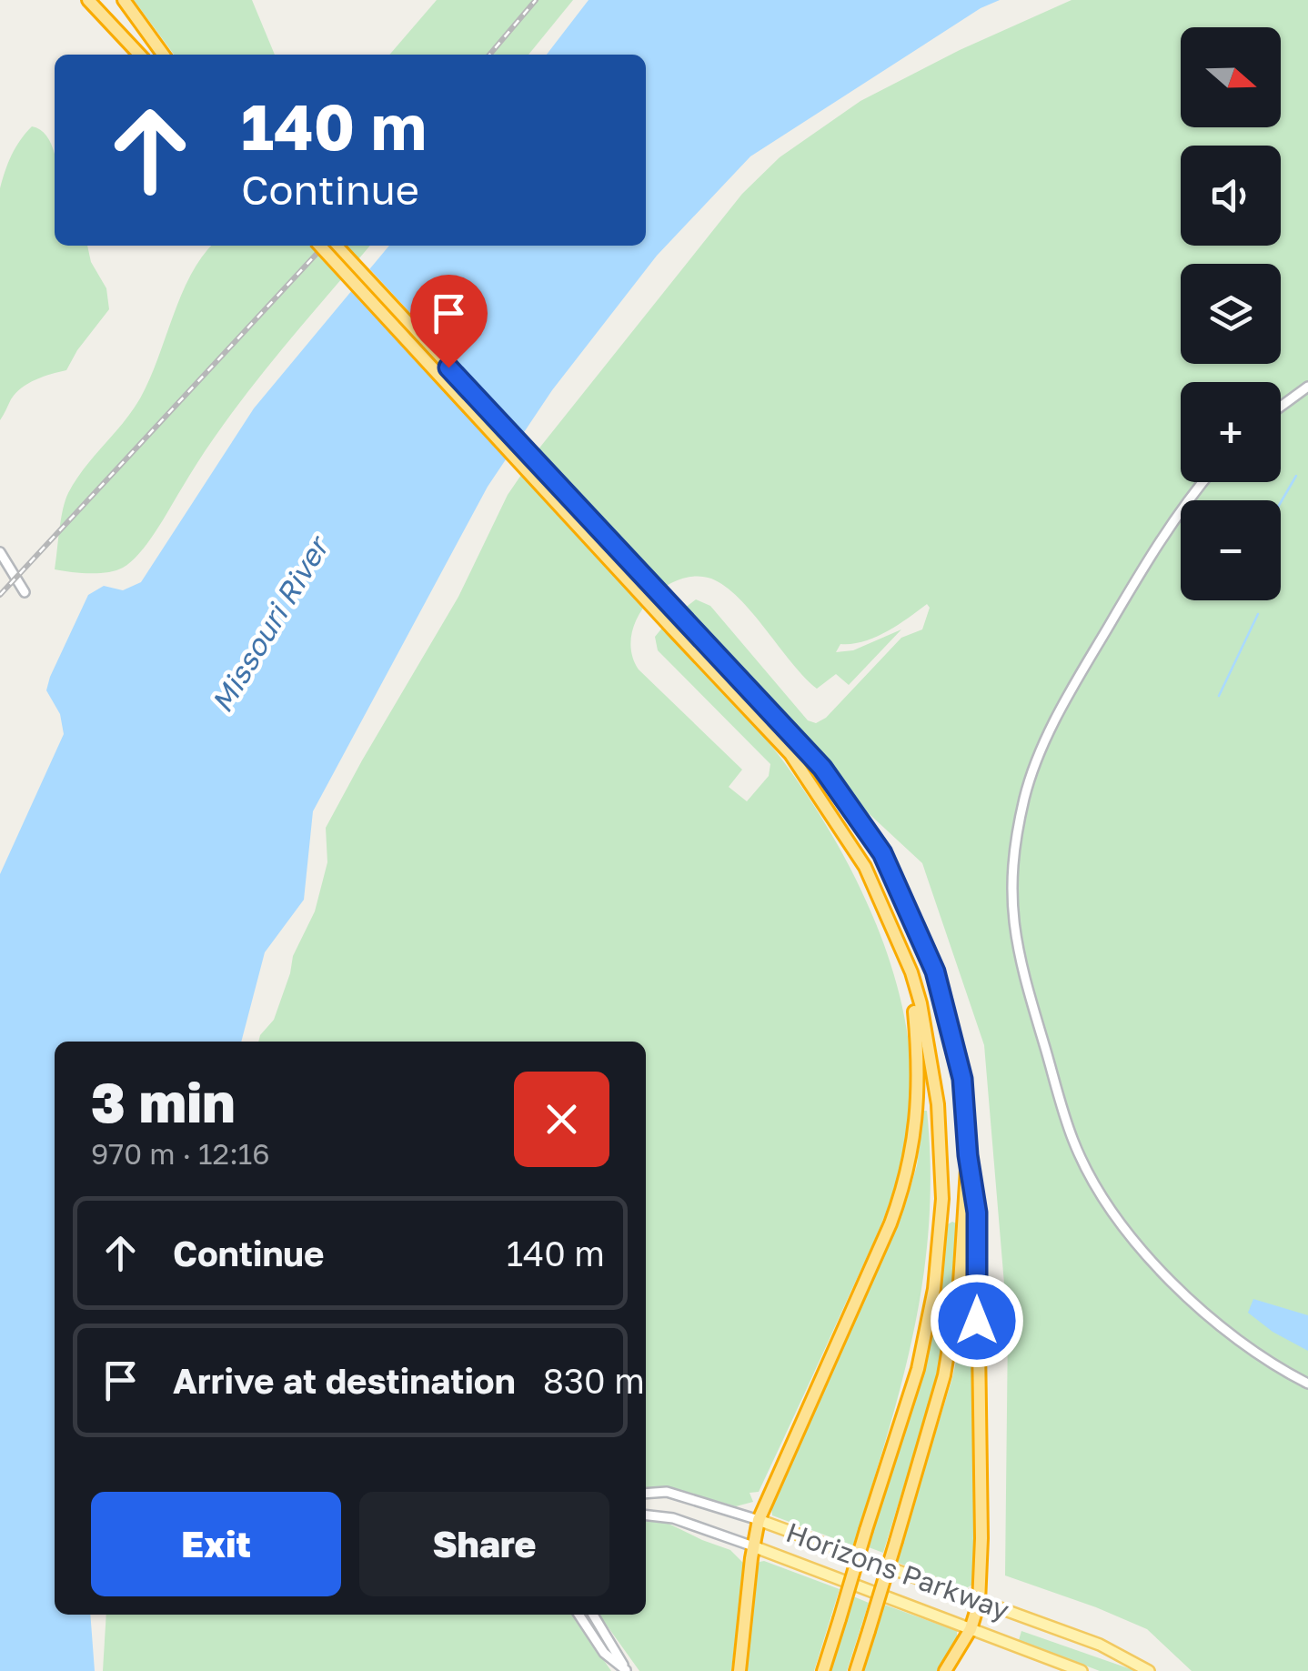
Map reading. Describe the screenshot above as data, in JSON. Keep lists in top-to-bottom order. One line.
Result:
{"streets":{"main road":["Horizons Parkway"]},"water":["Missouri River"],"north":"right","page":{"map_buttons":["+","−"],"turn":["140 m","Continue"],"heading":["3 min","970 m · 12:16"],"list":[{"name":"Continue","value":"140 m"},{"name":"Arrive at destination","value":"830 m"}],"buttons":["Exit","Share"]}}
